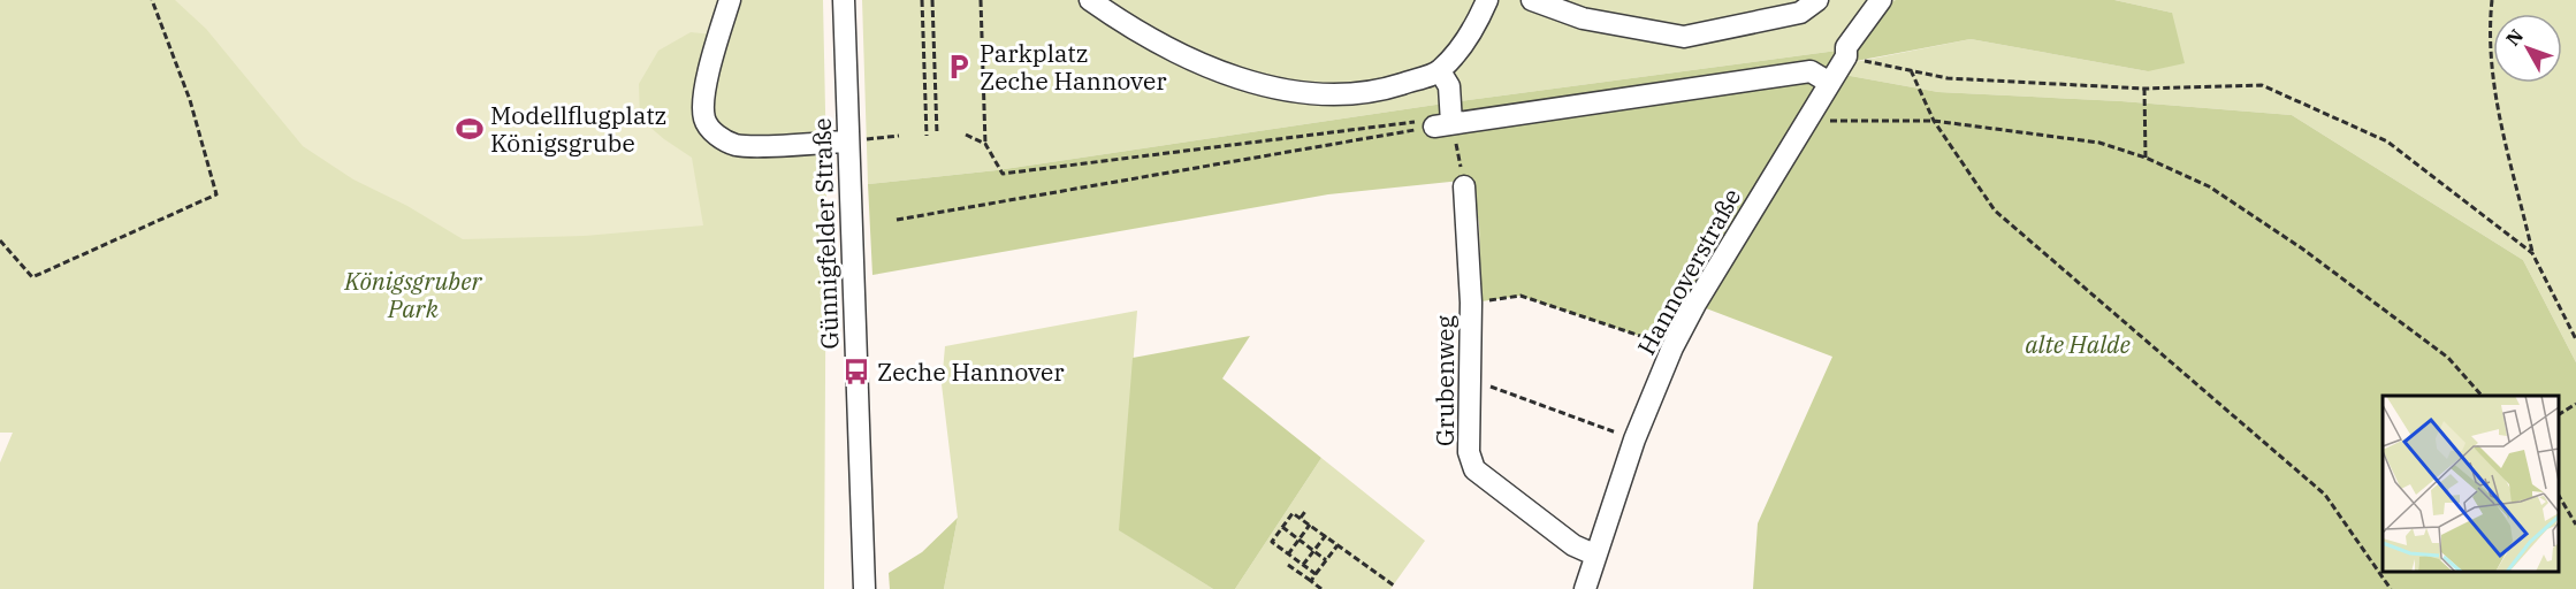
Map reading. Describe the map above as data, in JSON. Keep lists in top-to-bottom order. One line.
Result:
{"streets":{"street":["Günnigfelder Straße","Hannoverstraße","Grubenweg"]},"crossings":[["Hannoverstraße","Grubenweg"]],"parks":["Königsgruber Park","alte Halde"],"places":{"parking":["Parkplatz Zeche Hannover"],"sports":["Modellflugplatz Königsgrube"],"bus stop":["Zeche Hannover"]},"north":"top left"}
